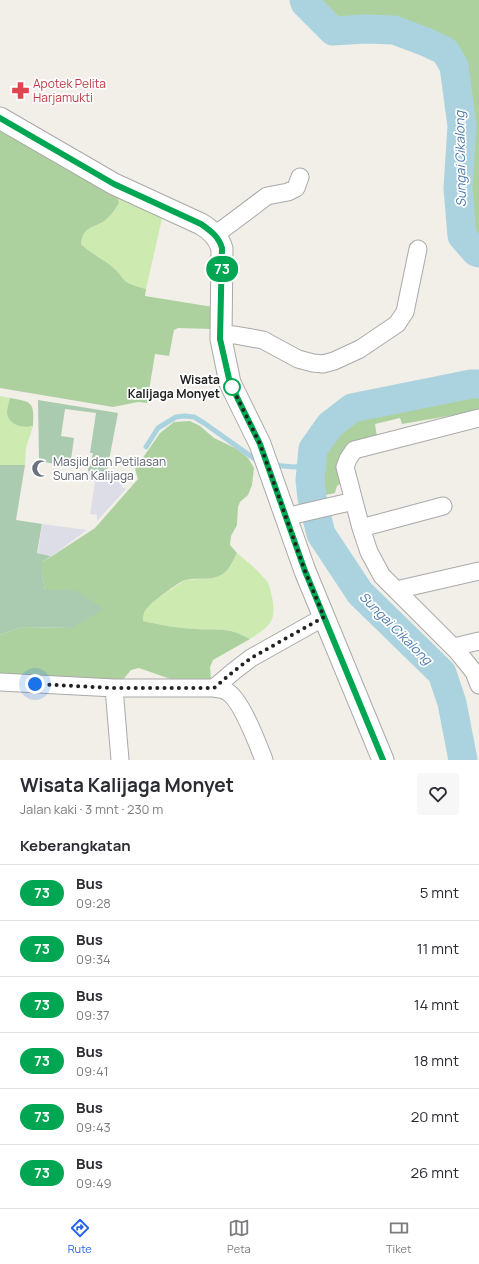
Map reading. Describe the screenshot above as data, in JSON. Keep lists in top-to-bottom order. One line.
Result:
{"water":["Sungai Cikalong"],"places":{"pharmacy":["Apotek Pelita Harjamukti"],"other":["Wisata Kalijaga Monyet"],"mosque":["Masjid dan Petilasan Sunan Kalijaga"]},"lines":["bus line 73"],"page":{"on_map":"73","heading":[["Wisata Kalijaga Monyet","Jalan kaki · 3 mnt · 230 m"],"Keberangkatan"],"list":[{"mark":"73","name":"Bus","note":"09:28","value":"5 mnt"},{"mark":"73","name":"Bus","note":"09:34","value":"11 mnt"},{"mark":"73","name":"Bus","note":"09:37","value":"14 mnt"},{"mark":"73","name":"Bus","note":"09:41","value":"18 mnt"},{"mark":"73","name":"Bus","note":"09:43","value":"20 mnt"},{"mark":"73","name":"Bus","note":"09:49","value":"26 mnt"}],"tabs":["Rute","Peta","Tiket"]}}
